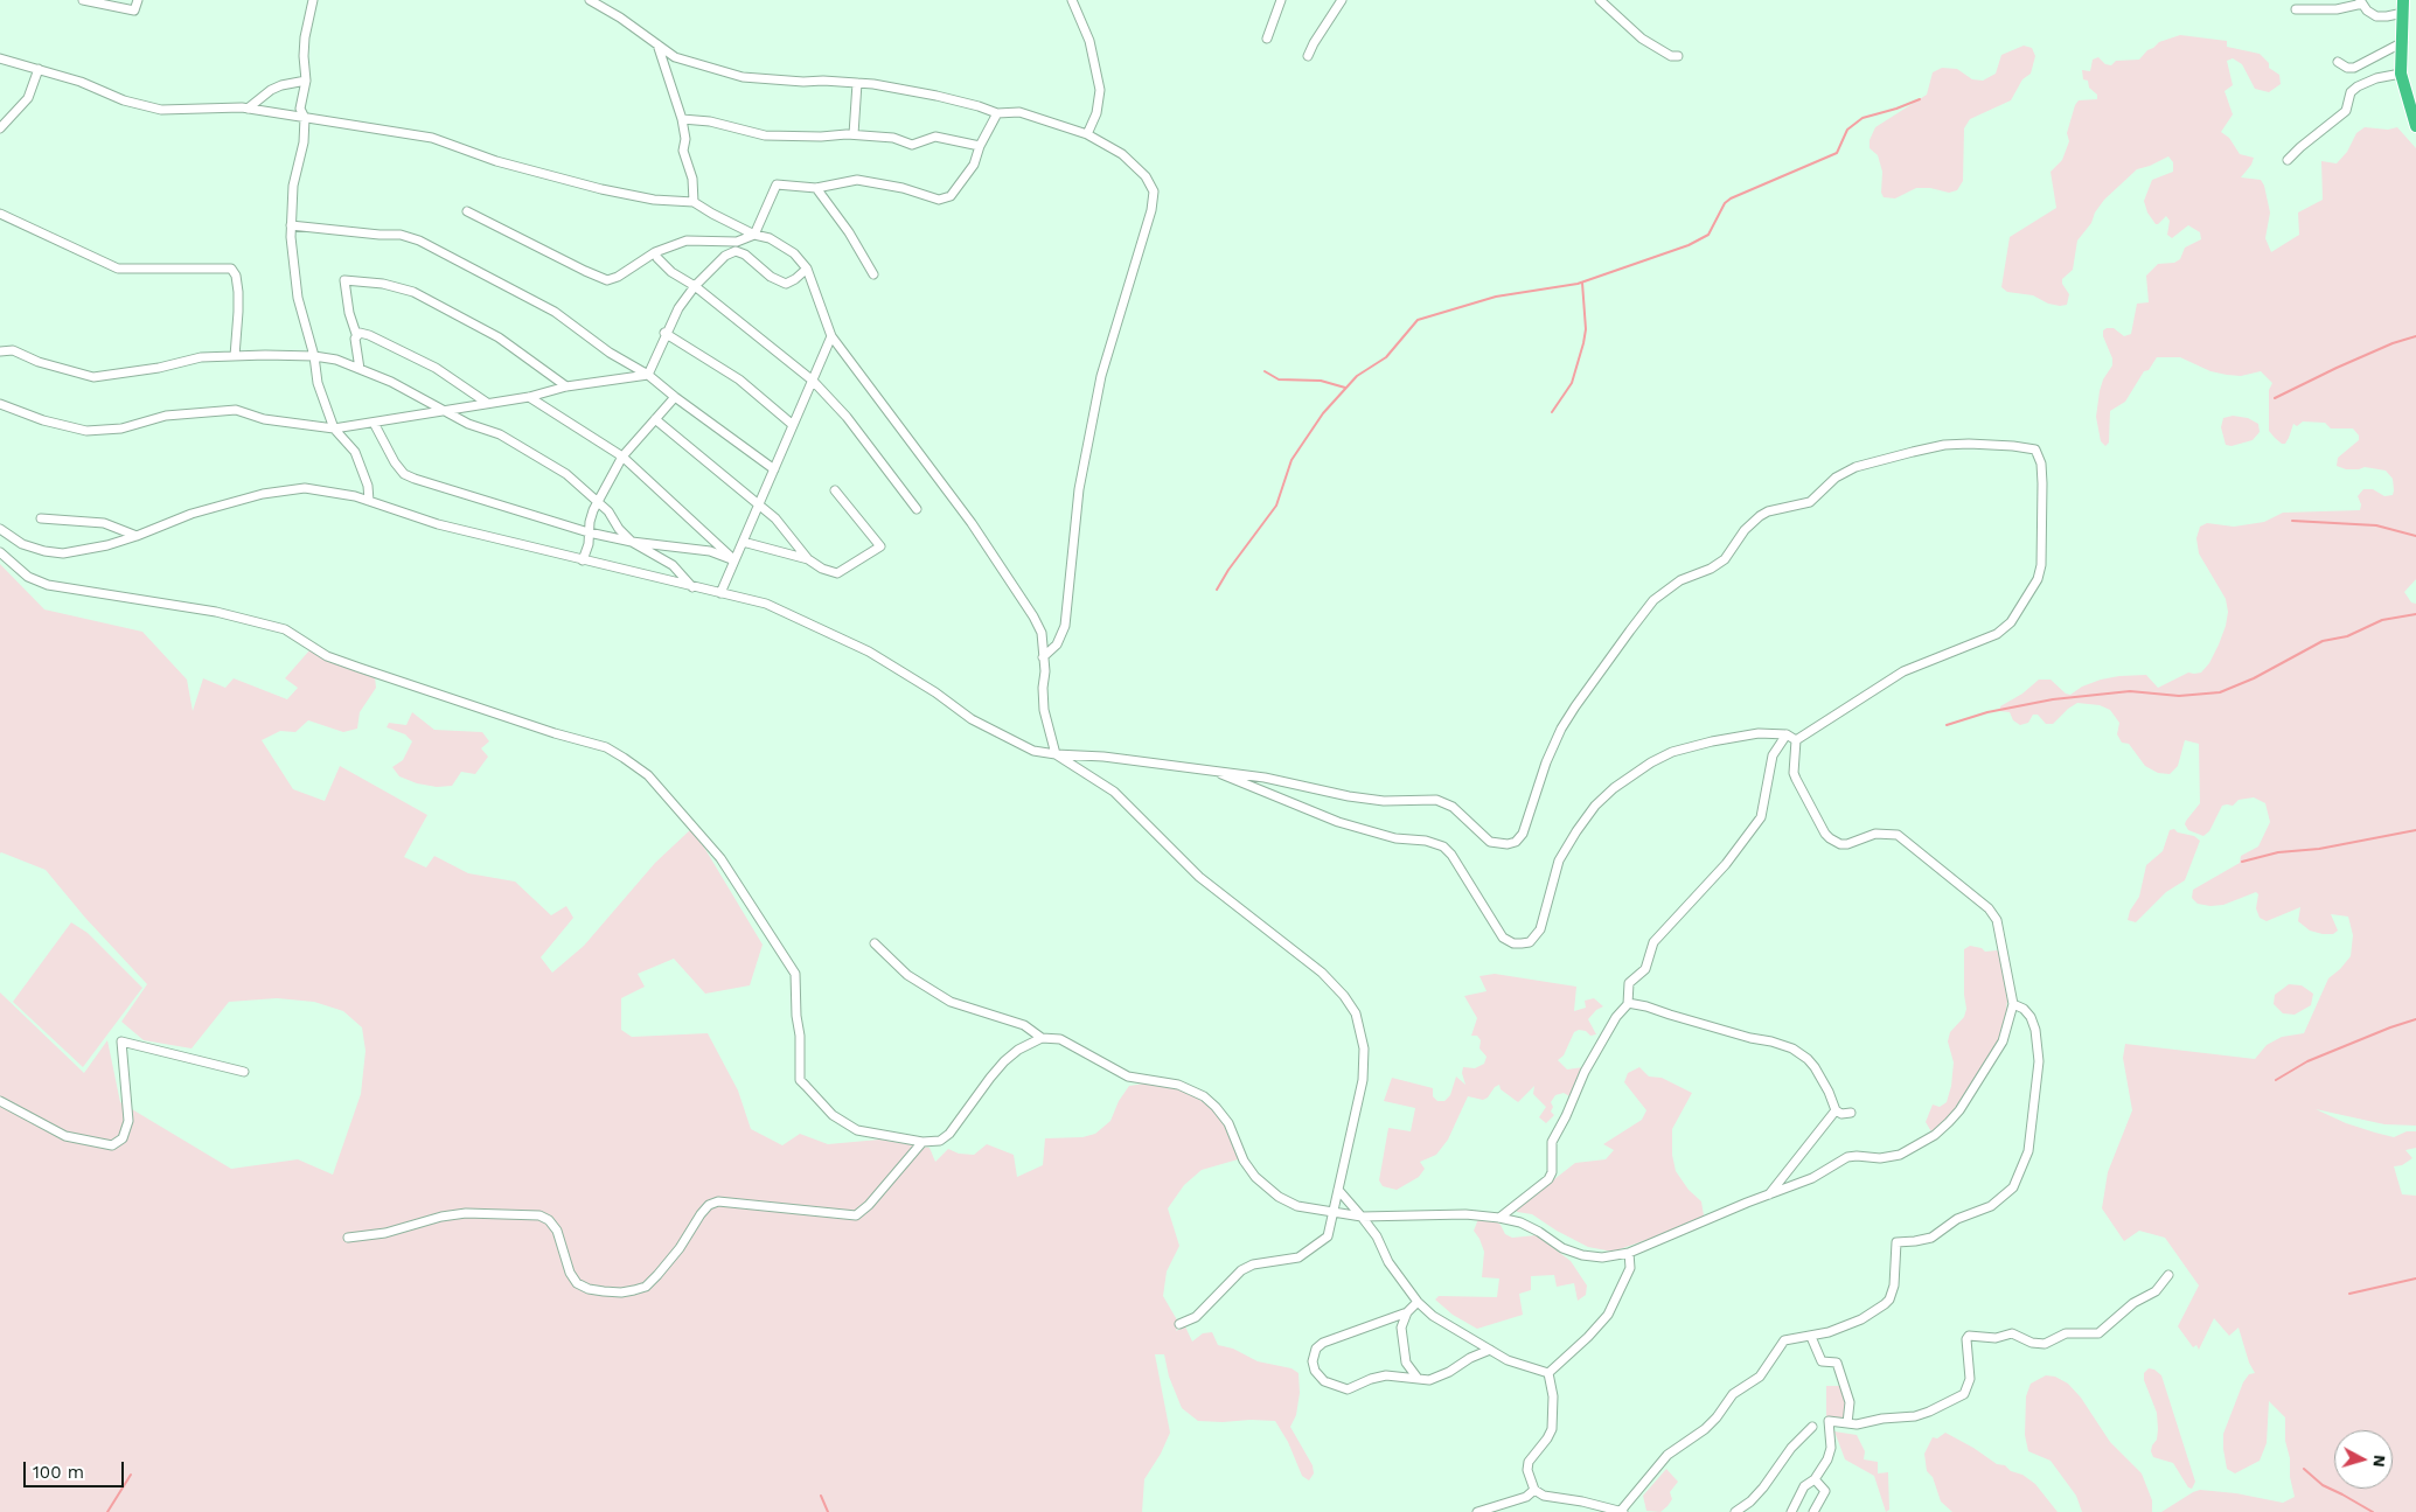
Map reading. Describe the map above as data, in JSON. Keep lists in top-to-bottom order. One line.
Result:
{"scale_bar":"100 m","north":"right"}
